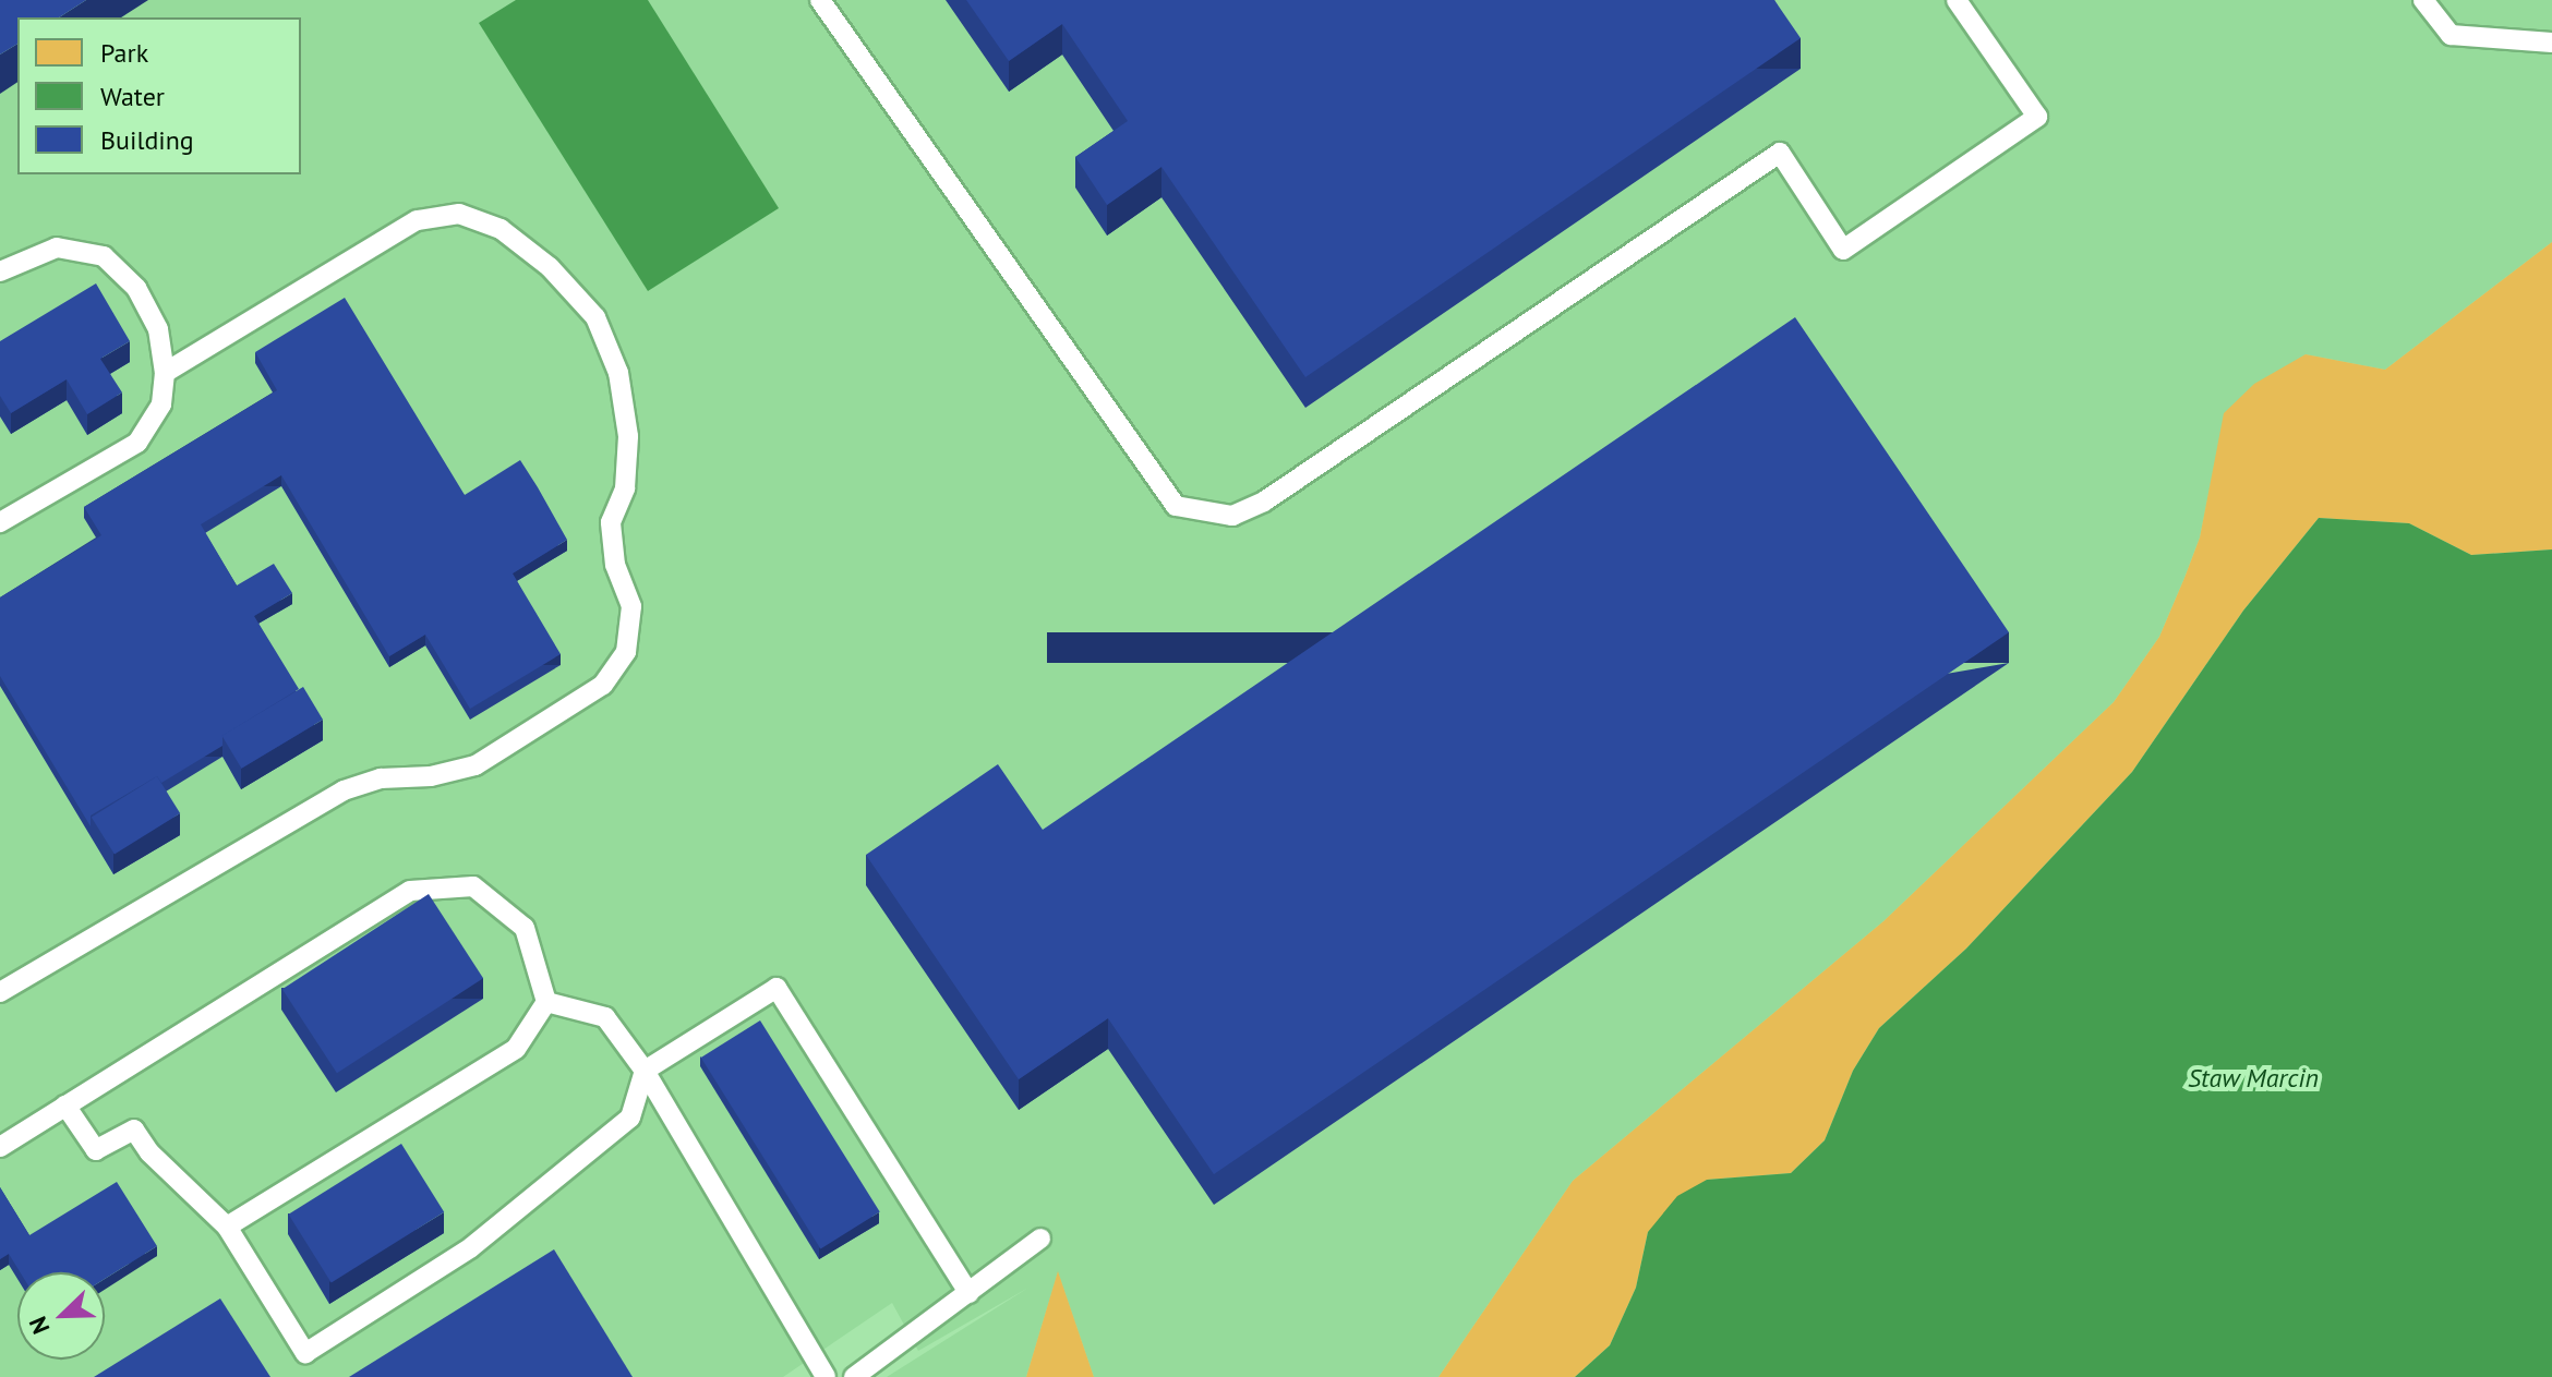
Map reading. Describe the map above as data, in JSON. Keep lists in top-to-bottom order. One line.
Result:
{"water":["Staw Marcin"],"legend":["Park","Water","Building"],"north":"bottom left"}
